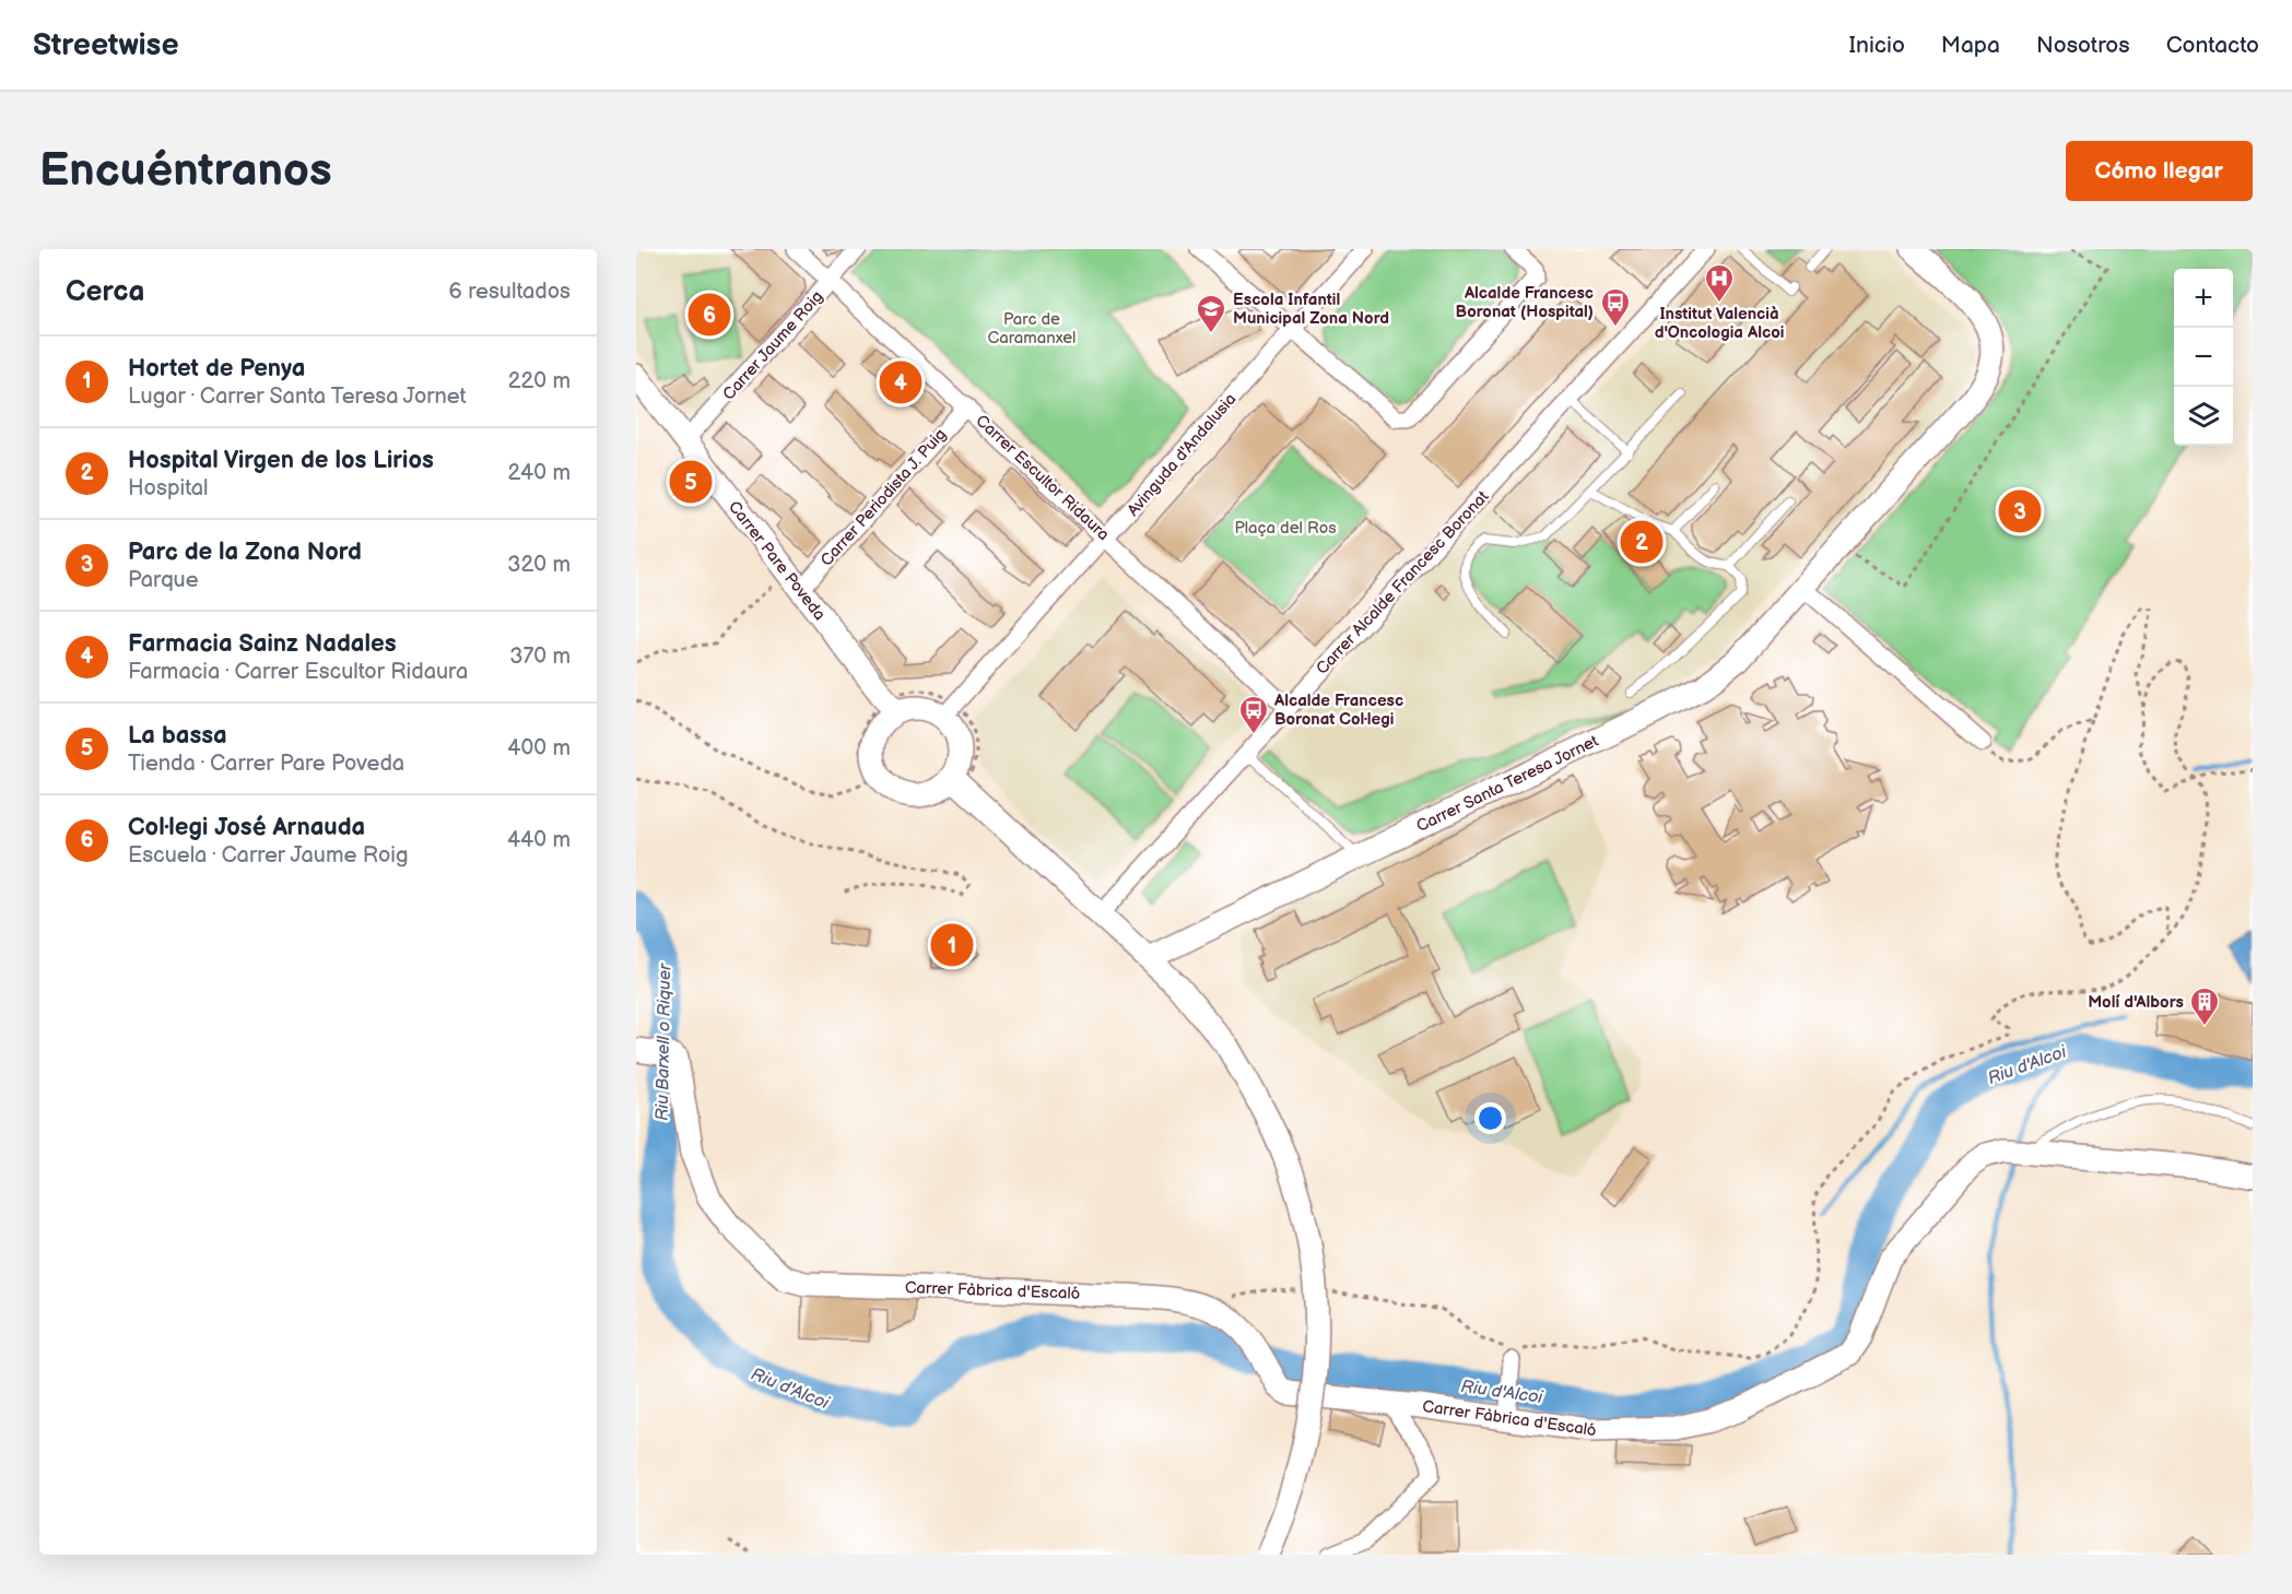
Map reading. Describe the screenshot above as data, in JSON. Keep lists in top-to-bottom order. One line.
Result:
{"streets":{"street":["Carrer Jaume Roig","Avinguda d'Andalusia","Carrer Escultor Ridaura","Carrer Periodista J. Puig","Carrer Pare Poveda","Carrer Alcalde Francesc Boronat","Carrer Santa Teresa Jornet","Carrer Fàbrica d'Escaló"]},"crossings":[["Carrer Jaume Roig","Carrer Escultor Ridaura"],["Carrer Jaume Roig","Carrer Pare Poveda"],["Avinguda d'Andalusia","Carrer Escultor Ridaura"],["Avinguda d'Andalusia","Carrer Pare Poveda"],["Carrer Escultor Ridaura","Carrer Periodista J. Puig"],["Carrer Escultor Ridaura","Carrer Alcalde Francesc Boronat"],["Carrer Periodista J. Puig","Carrer Pare Poveda"]],"water":["Riu Barxell o Riquer","Riu d'Alcoi"],"parks":["Parc de Caramanxel","Plaça del Ros"],"places":{"hospital":["Institut Valencià d'Oncologia Alcoi"],"bus stop":["Alcalde Francesc Boronat (Hospital)","Alcalde Francesc Boronat Col·legi"],"school or university":["Escola Infantil Municipal Zona Nord"],"building":["Molí d'Albors"]},"page":{"header":"Streetwise","nav":["Inicio","Mapa","Nosotros","Contacto"],"buttons":"Cómo llegar","title":"Encuéntranos","heading":["Cerca","6 resultados"],"map_buttons":["+","−"],"pins":["6","4","5","3","2","1"],"list":[{"mark":"1","name":"Hortet de Penya","note":"Lugar · Carrer Santa Teresa Jornet","value":"220 m"},{"mark":"2","name":"Hospital Virgen de los Lirios","note":"Hospital","value":"240 m"},{"mark":"3","name":"Parc de la Zona Nord","note":"Parque","value":"320 m"},{"mark":"4","name":"Farmacia Sainz Nadales","note":"Farmacia · Carrer Escultor Ridaura","value":"370 m"},{"mark":"5","name":"La bassa","note":"Tienda · Carrer Pare Poveda","value":"400 m"},{"mark":"6","name":"Col·legi José Arnauda","note":"Escuela · Carrer Jaume Roig","value":"440 m"}]}}
